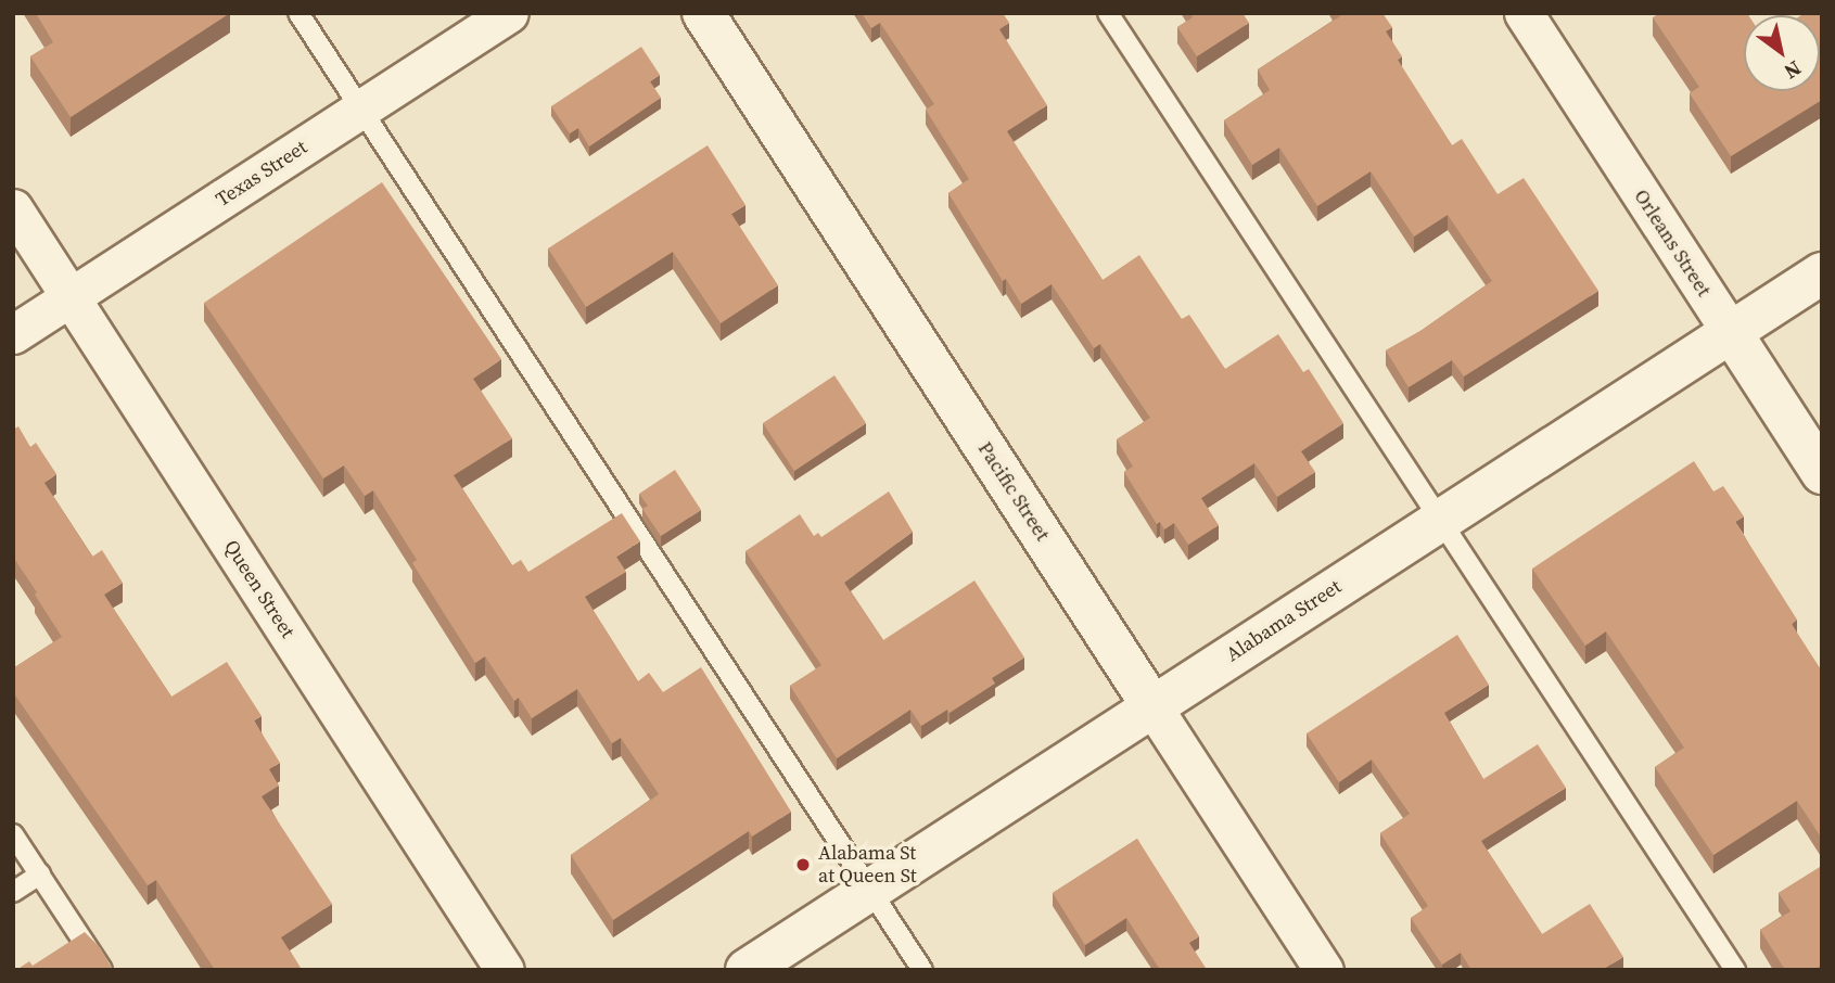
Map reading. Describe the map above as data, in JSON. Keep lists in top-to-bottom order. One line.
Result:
{"streets":{"main road":["Orleans Street","Pacific Street","Alabama Street"],"street":["Texas Street","Queen Street"]},"crossings":[["Texas Street","Queen Street"],["Orleans Street","Alabama Street"],["Pacific Street","Alabama Street"]],"places":["Alabama St at Queen St"],"north":"bottom right"}
